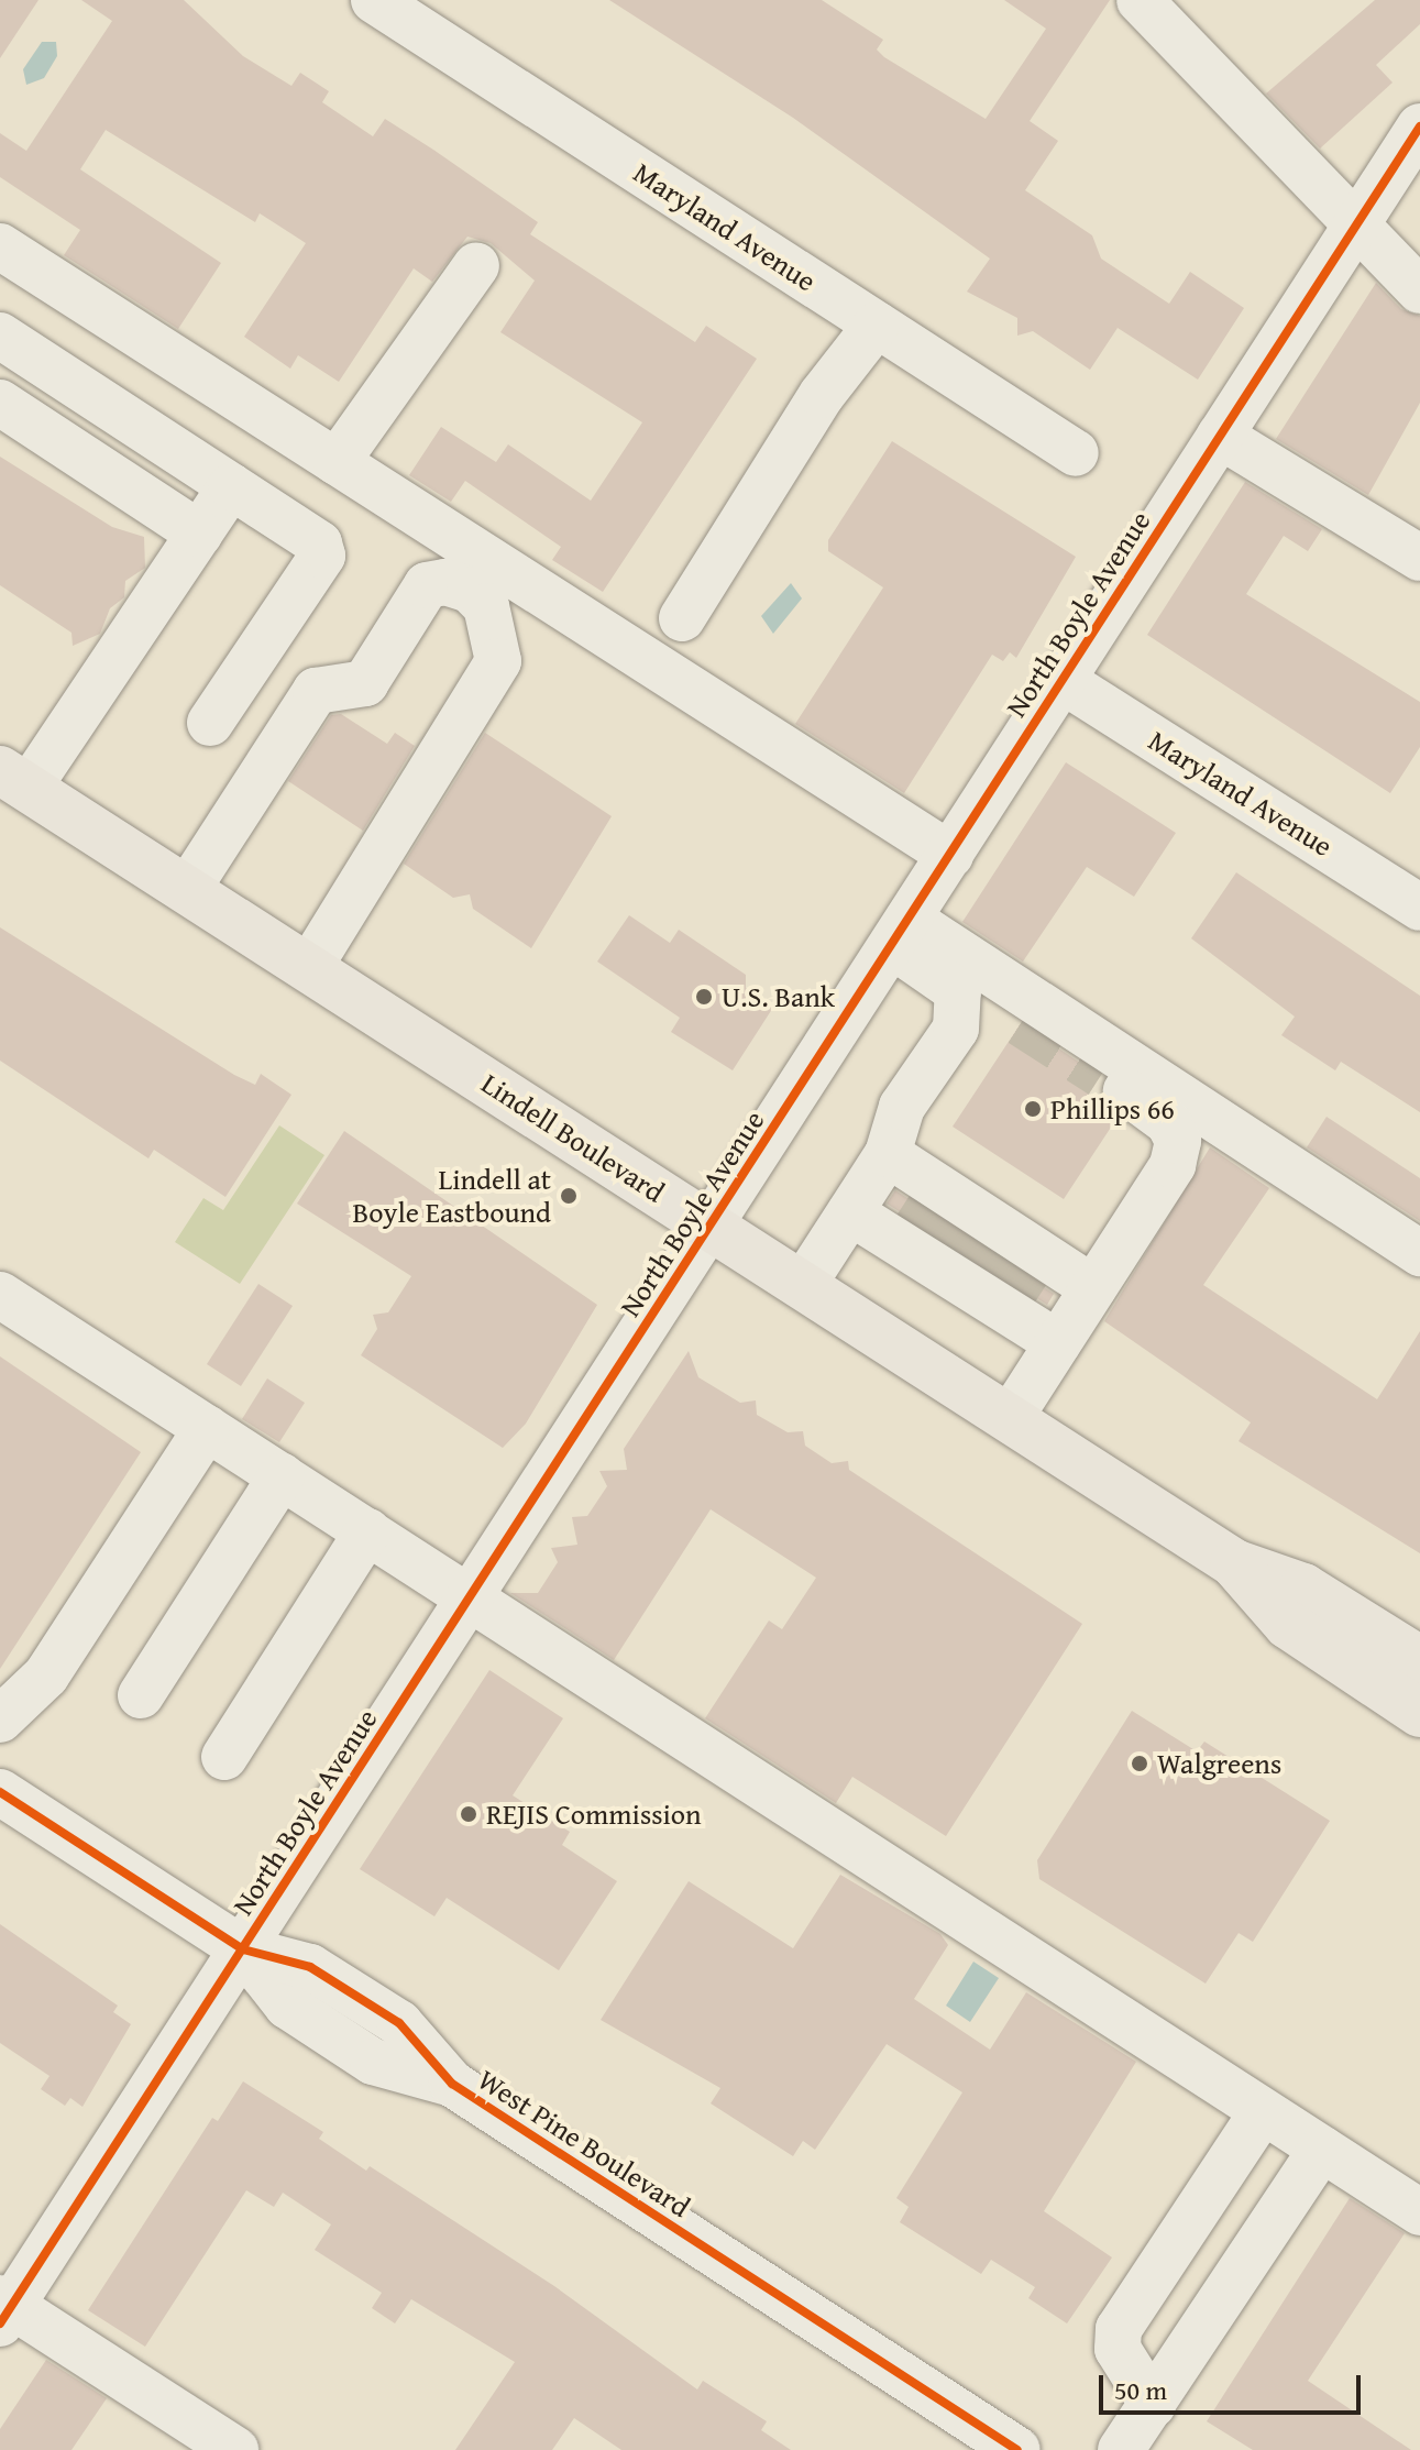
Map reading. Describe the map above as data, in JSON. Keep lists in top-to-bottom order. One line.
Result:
{"streets":{"main road":["Lindell Boulevard"],"street":["Maryland Avenue","North Boyle Avenue","West Pine Boulevard"]},"crossings":[["Maryland Avenue","North Boyle Avenue"],["North Boyle Avenue","Lindell Boulevard"],["North Boyle Avenue","West Pine Boulevard"]],"places":["U.S. Bank","Phillips 66","Lindell at Boyle Eastbound","Walgreens","REJIS Commission"],"scale_bar":"50 m"}
